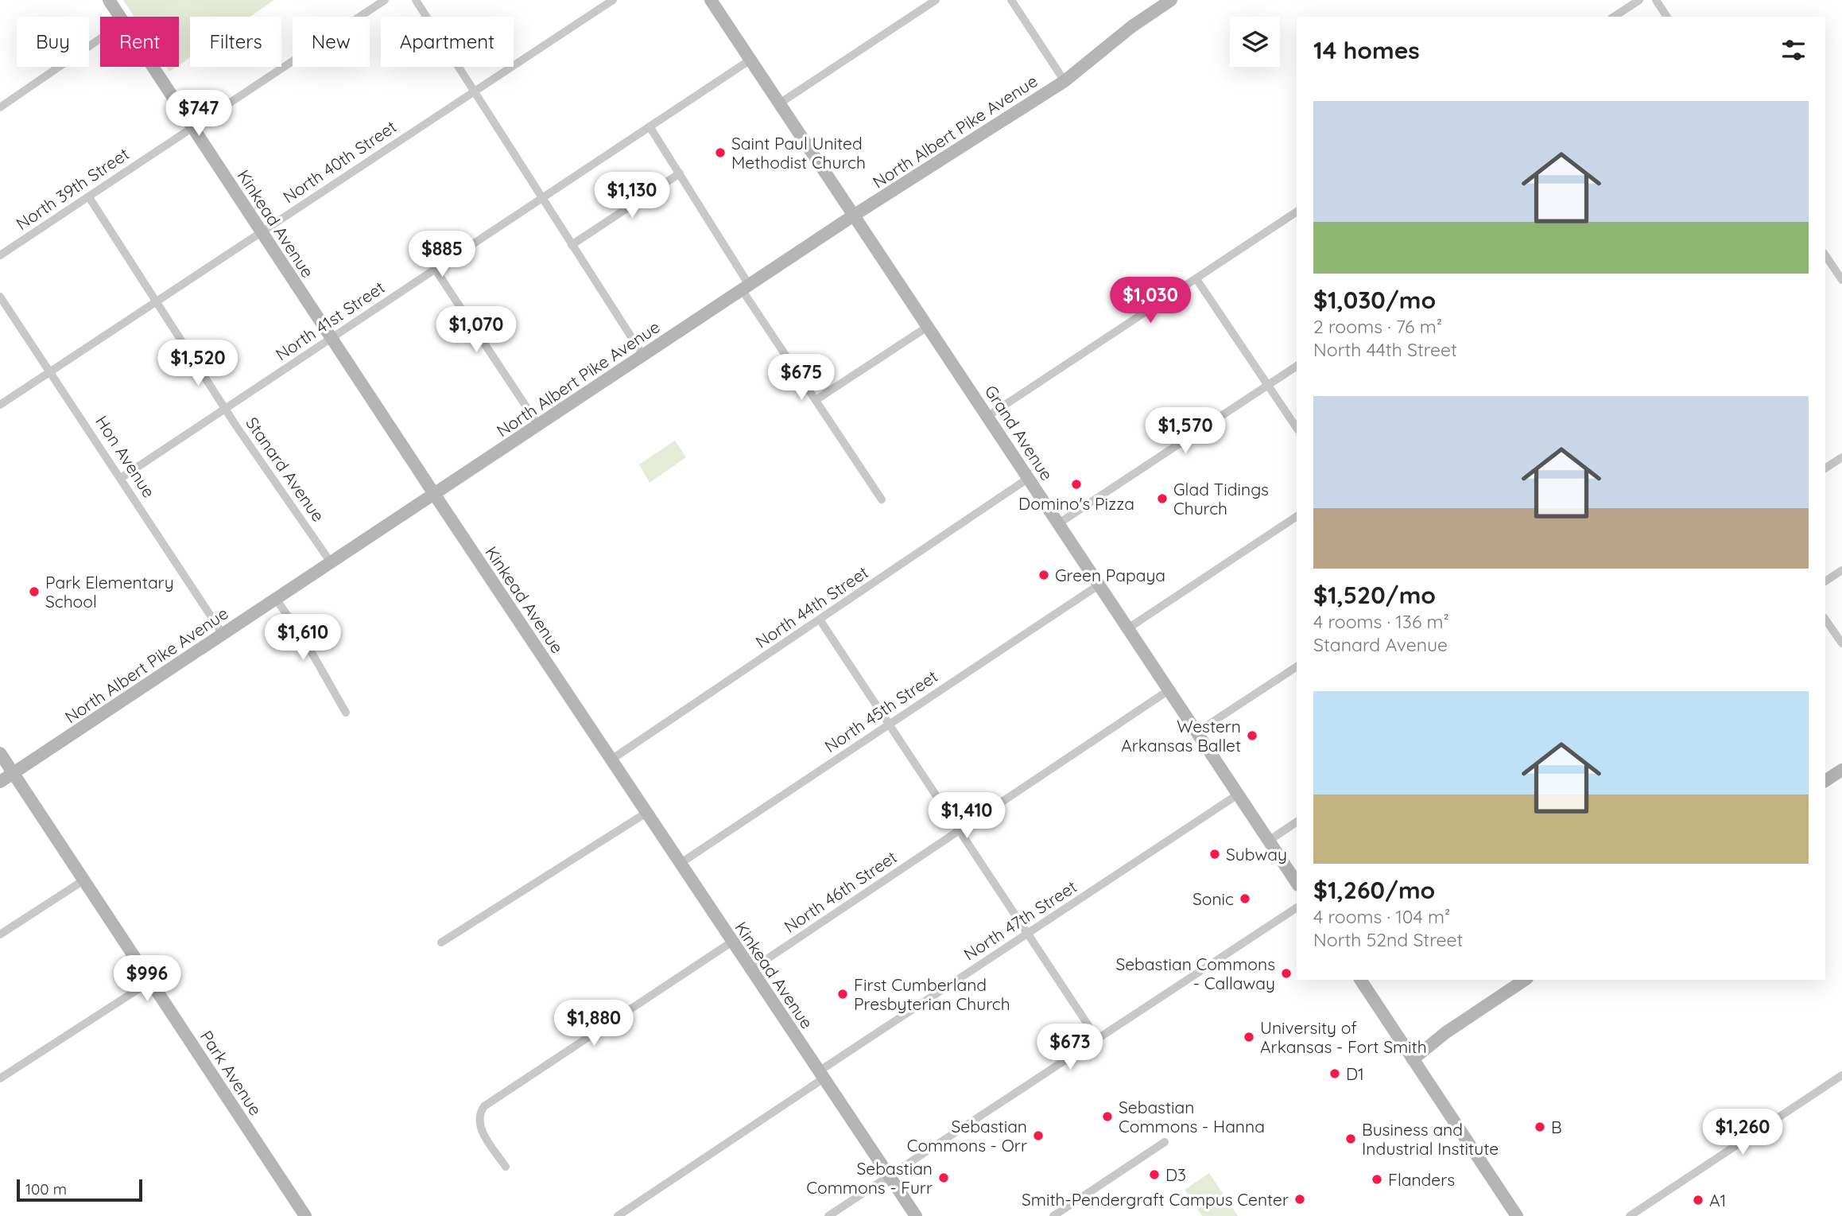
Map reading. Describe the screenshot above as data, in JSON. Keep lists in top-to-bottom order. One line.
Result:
{"streets":{"street":["North Albert Pike Avenue","North 40th Street","North 39th Street","Kinkead Avenue","North 41st Street","Grand Avenue","Hon Avenue","Stanard Avenue","North 44th Street","North 45th Street","North 46th Street","North 47th Street","Park Avenue"]},"crossings":[["North Albert Pike Avenue","Kinkead Avenue"],["North Albert Pike Avenue","Grand Avenue"],["North Albert Pike Avenue","Hon Avenue"],["North Albert Pike Avenue","Stanard Avenue"],["North Albert Pike Avenue","Park Avenue"],["North 40th Street","Kinkead Avenue"],["North 40th Street","Hon Avenue"],["North 40th Street","Stanard Avenue"],["North 39th Street","Kinkead Avenue"],["North 39th Street","Stanard Avenue"],["Kinkead Avenue","North 41st Street"],["Kinkead Avenue","North 44th Street"],["Kinkead Avenue","North 45th Street"],["Kinkead Avenue","North 46th Street"],["Kinkead Avenue","North 47th Street"],["North 41st Street","Grand Avenue"],["North 41st Street","Hon Avenue"],["North 41st Street","Stanard Avenue"],["Grand Avenue","North 44th Street"],["Grand Avenue","North 45th Street"],["Grand Avenue","North 46th Street"],["Grand Avenue","North 47th Street"]],"places":["Saint Paul United Methodist Church","Domino's Pizza","Glad Tidings Church","Green Papaya","Park Elementary School","Western Arkansas Ballet","Subway","Sonic","Sebastian Commons - Callaway","First Cumberland Presbyterian Church","University of Arkansas - Fort Smith","D1","Sebastian Commons - Hanna","B","Sebastian Commons - Orr","Business and Industrial Institute","D3","Sebastian Commons - Furr","Flanders","Smith-Pendergraft Campus Center","A1"],"scale_bar":"100 m","page":{"chip":["Buy","Rent","Filters","New","Apartment"],"heading":"14 homes","list":[{"name":"$1,030/mo","note":"2 rooms · 76 m² · North 44th Street"},{"name":"$1,520/mo","note":"4 rooms · 136 m² · Stanard Avenue"},{"name":"$1,260/mo","note":"4 rooms · 104 m² · North 52nd Street"}],"price":["$747","$1,130","$885","$1,030","$1,070","$1,520","$675","$1,570","$1,610","$1,410","$996","$1,880","$673","$1,260"],"scale":"100 m"}}
